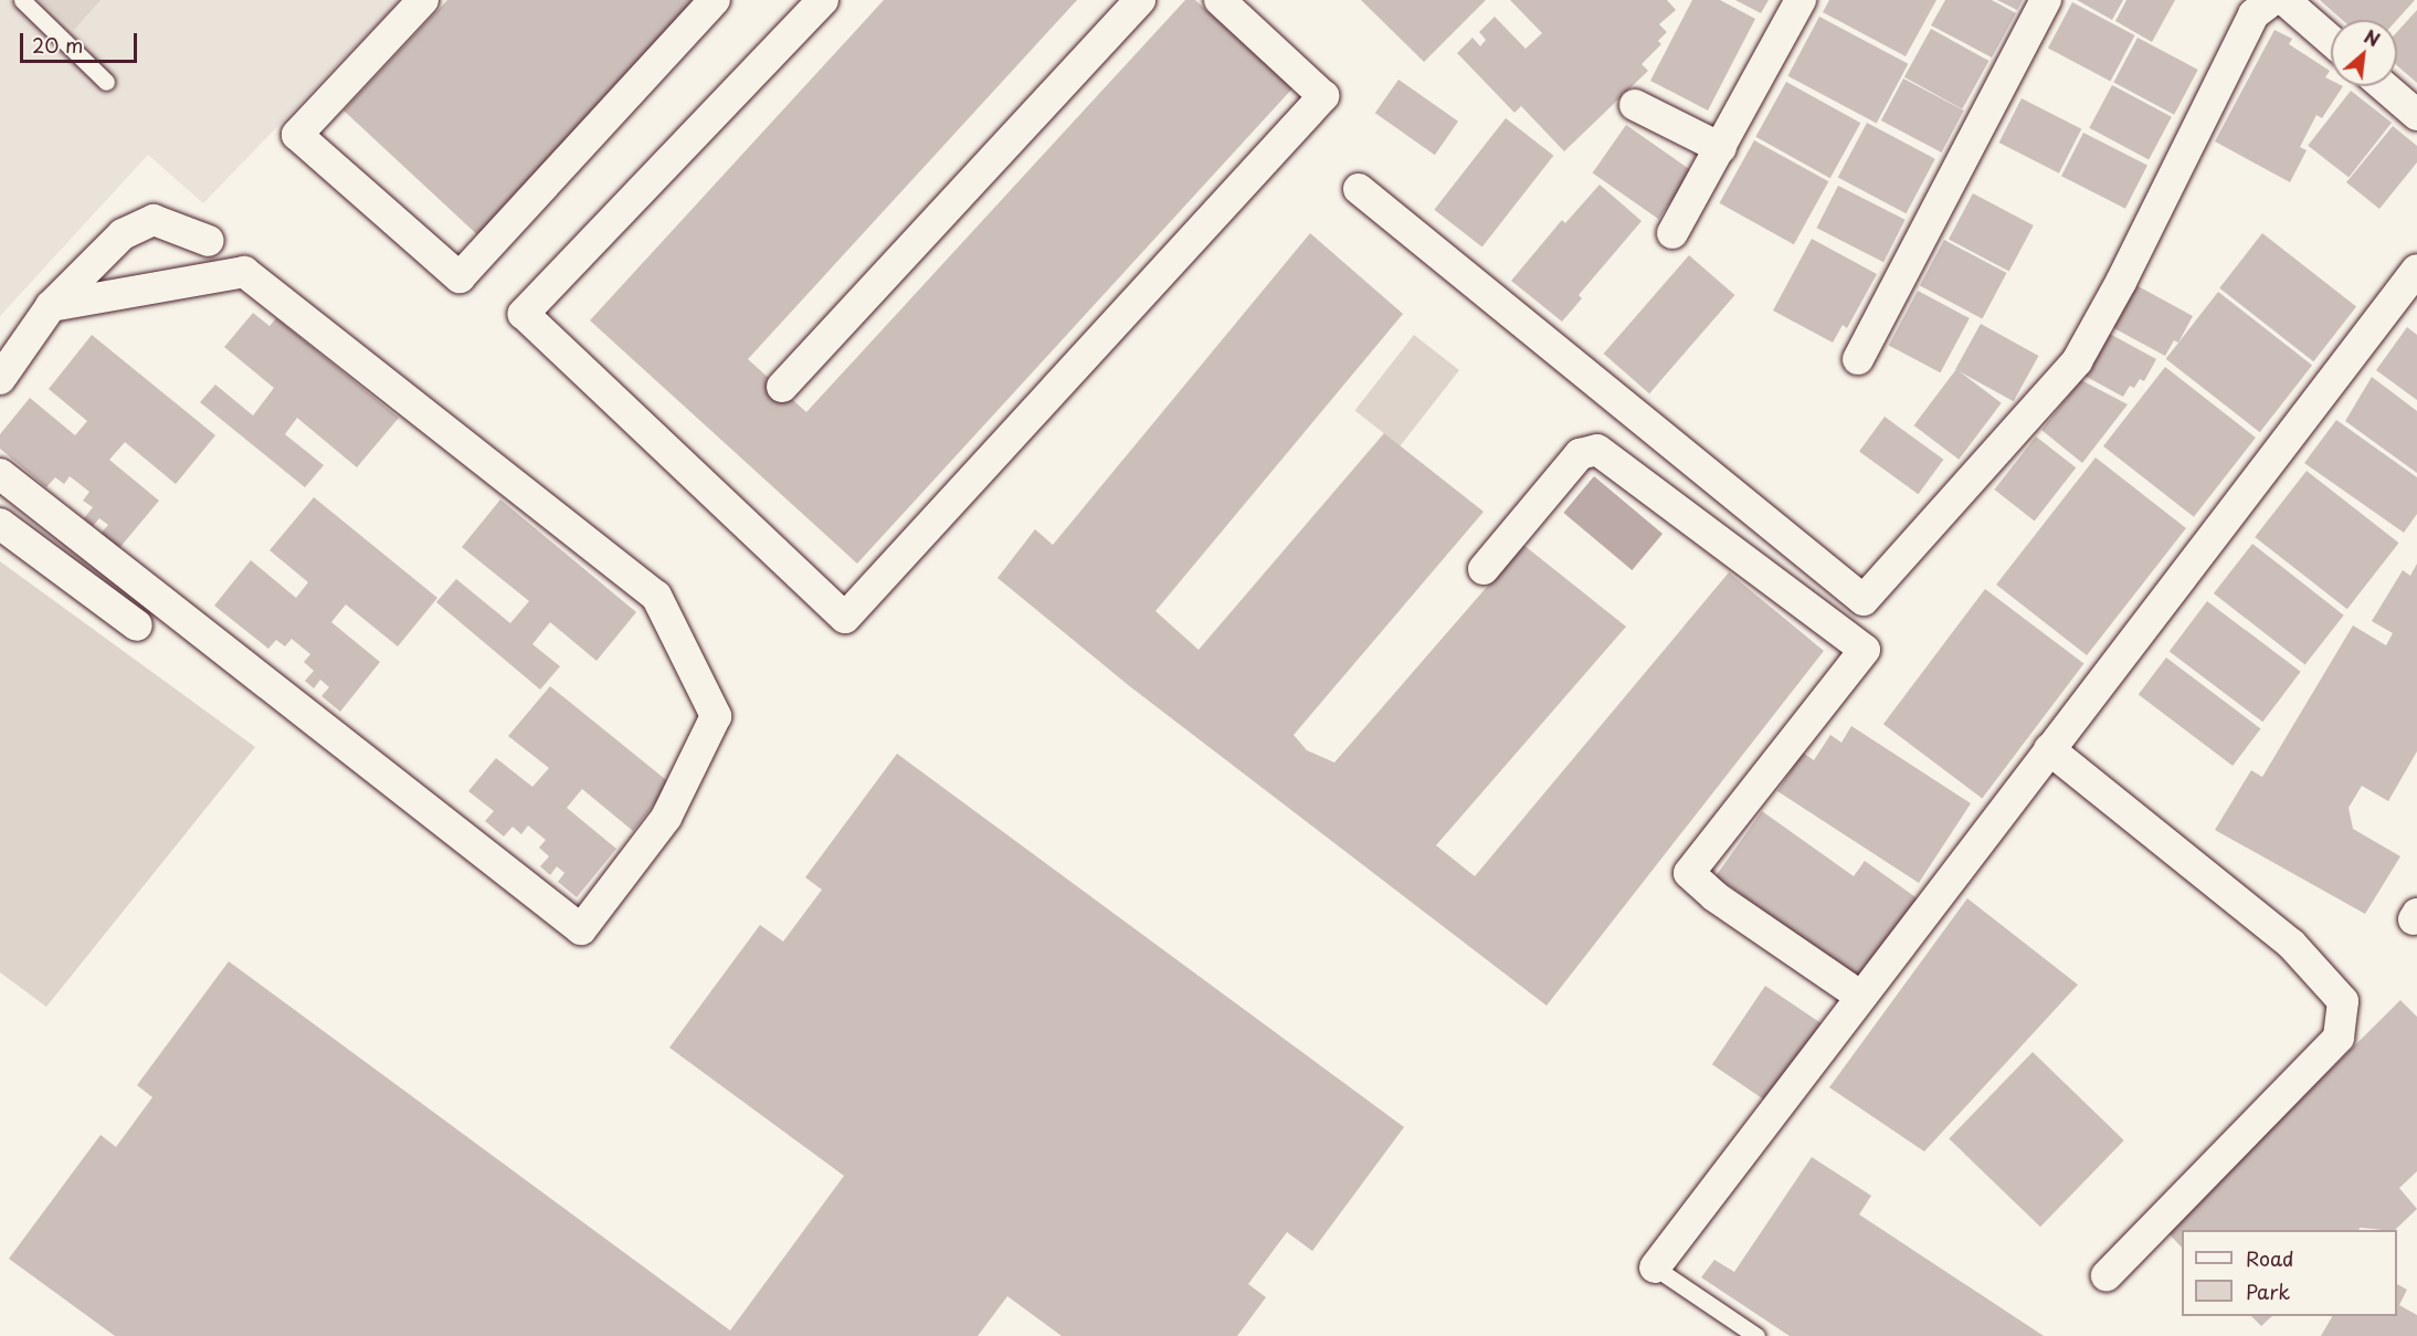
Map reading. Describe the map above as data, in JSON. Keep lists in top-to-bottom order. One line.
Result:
{"legend":["Road","Park"],"scale_bar":"20 m","north":"top right"}
